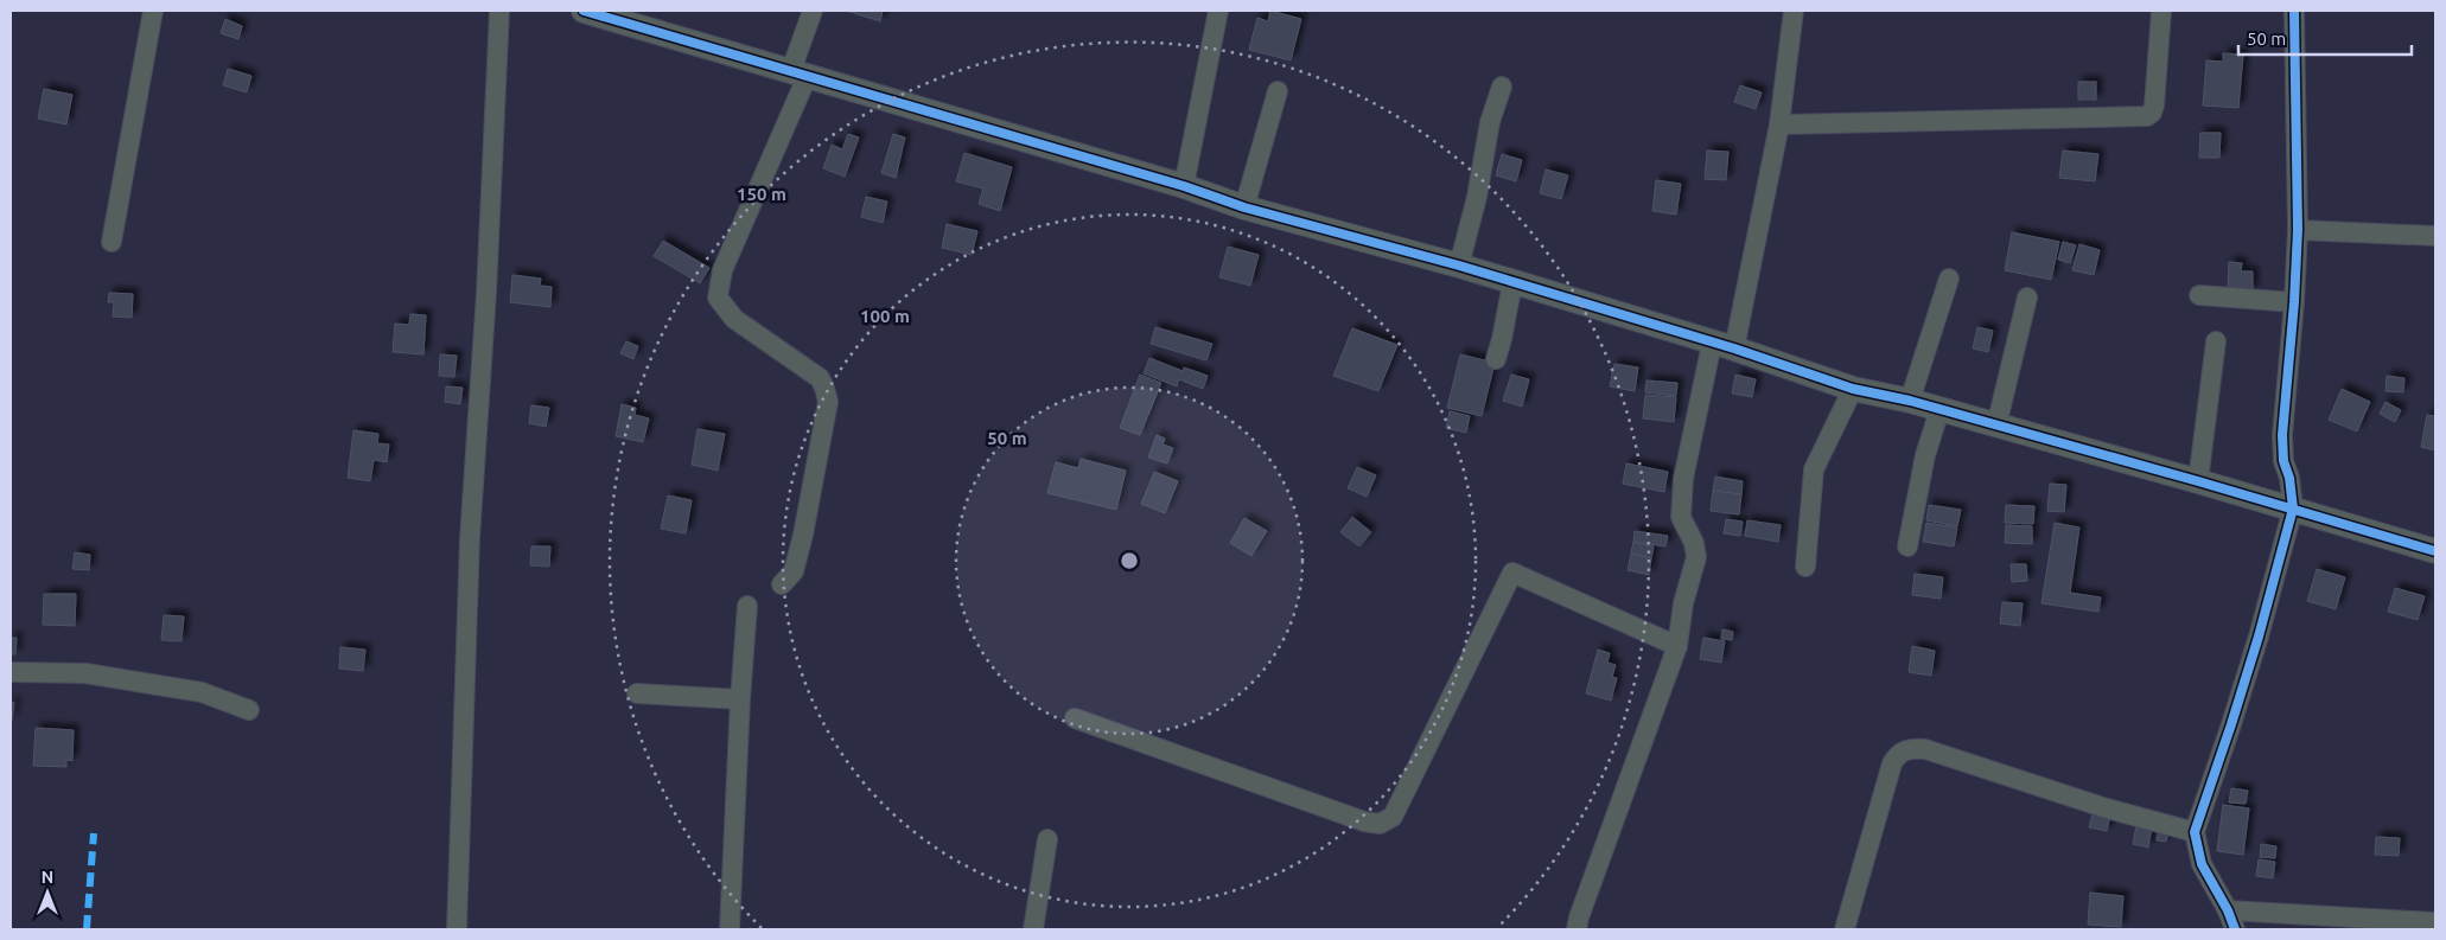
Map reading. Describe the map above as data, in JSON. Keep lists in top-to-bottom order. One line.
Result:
{"scale_bar":"50 m","north":"top","rings":["150 m","100 m","50 m"]}
